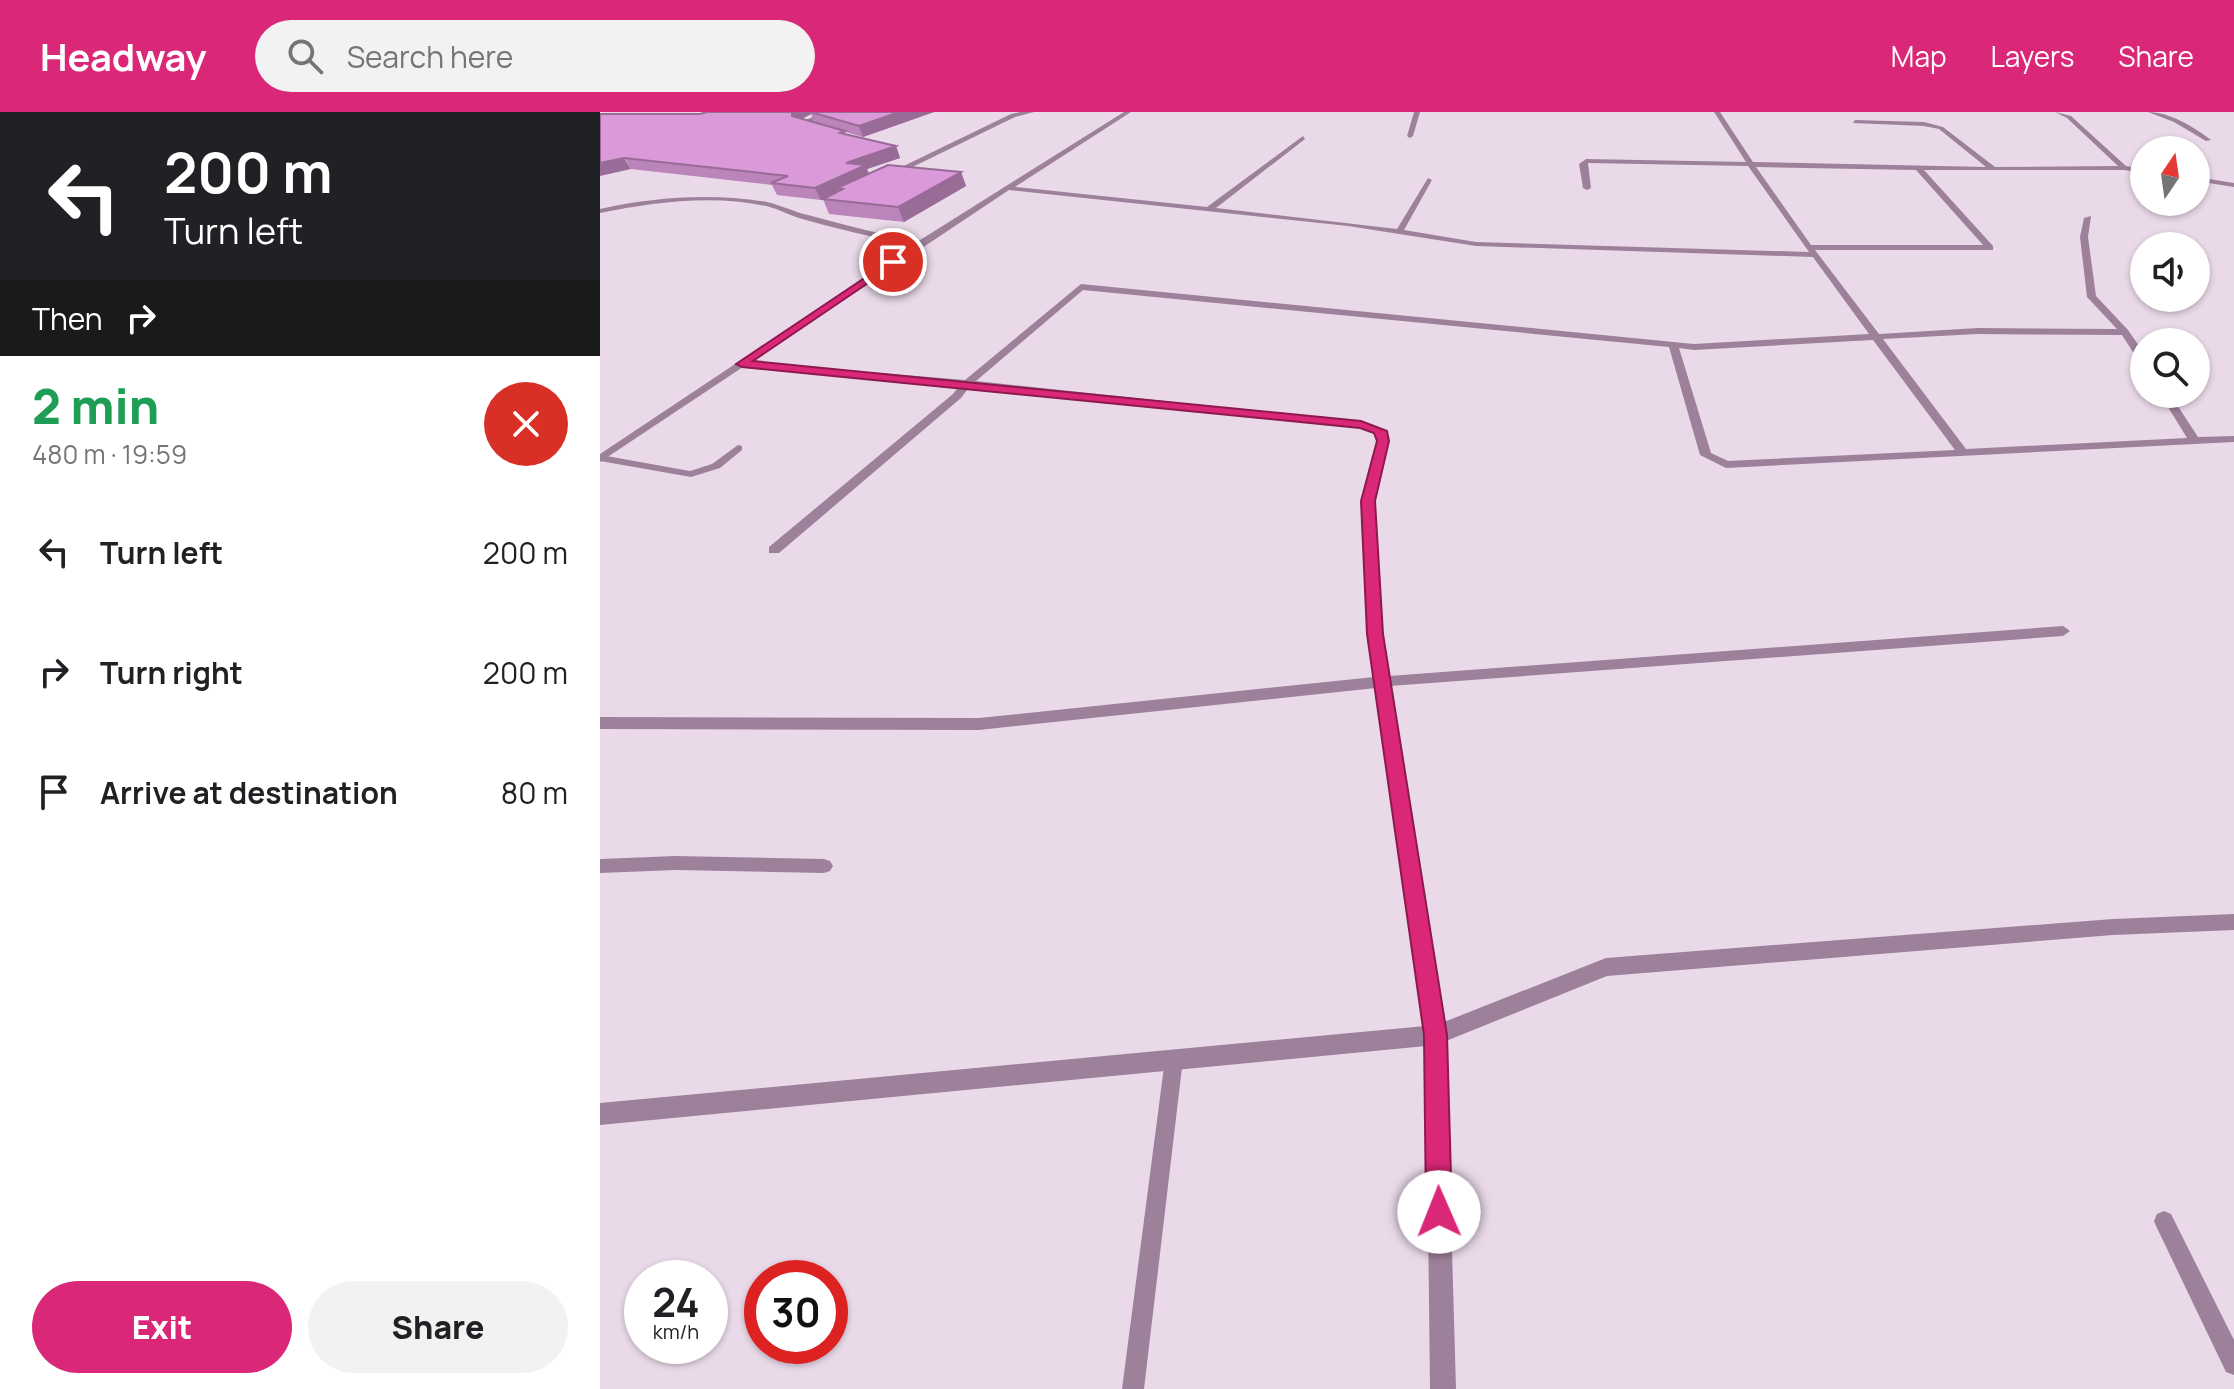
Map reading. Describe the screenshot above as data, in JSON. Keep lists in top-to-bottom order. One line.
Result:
{"north":"top","page":{"header":"Headway","search":"Search here","nav":["Map","Layers","Share"],"turn":["200 m","Turn left"],"then":"Then","heading":["2 min","480 m · 19:59"],"list":[{"name":"Turn left","value":"200 m"},{"name":"Turn right","value":"200 m"},{"name":"Arrive at destination","value":"80 m"}],"speed":"24 km/h","limit":"30","buttons":["Exit","Share"]}}
